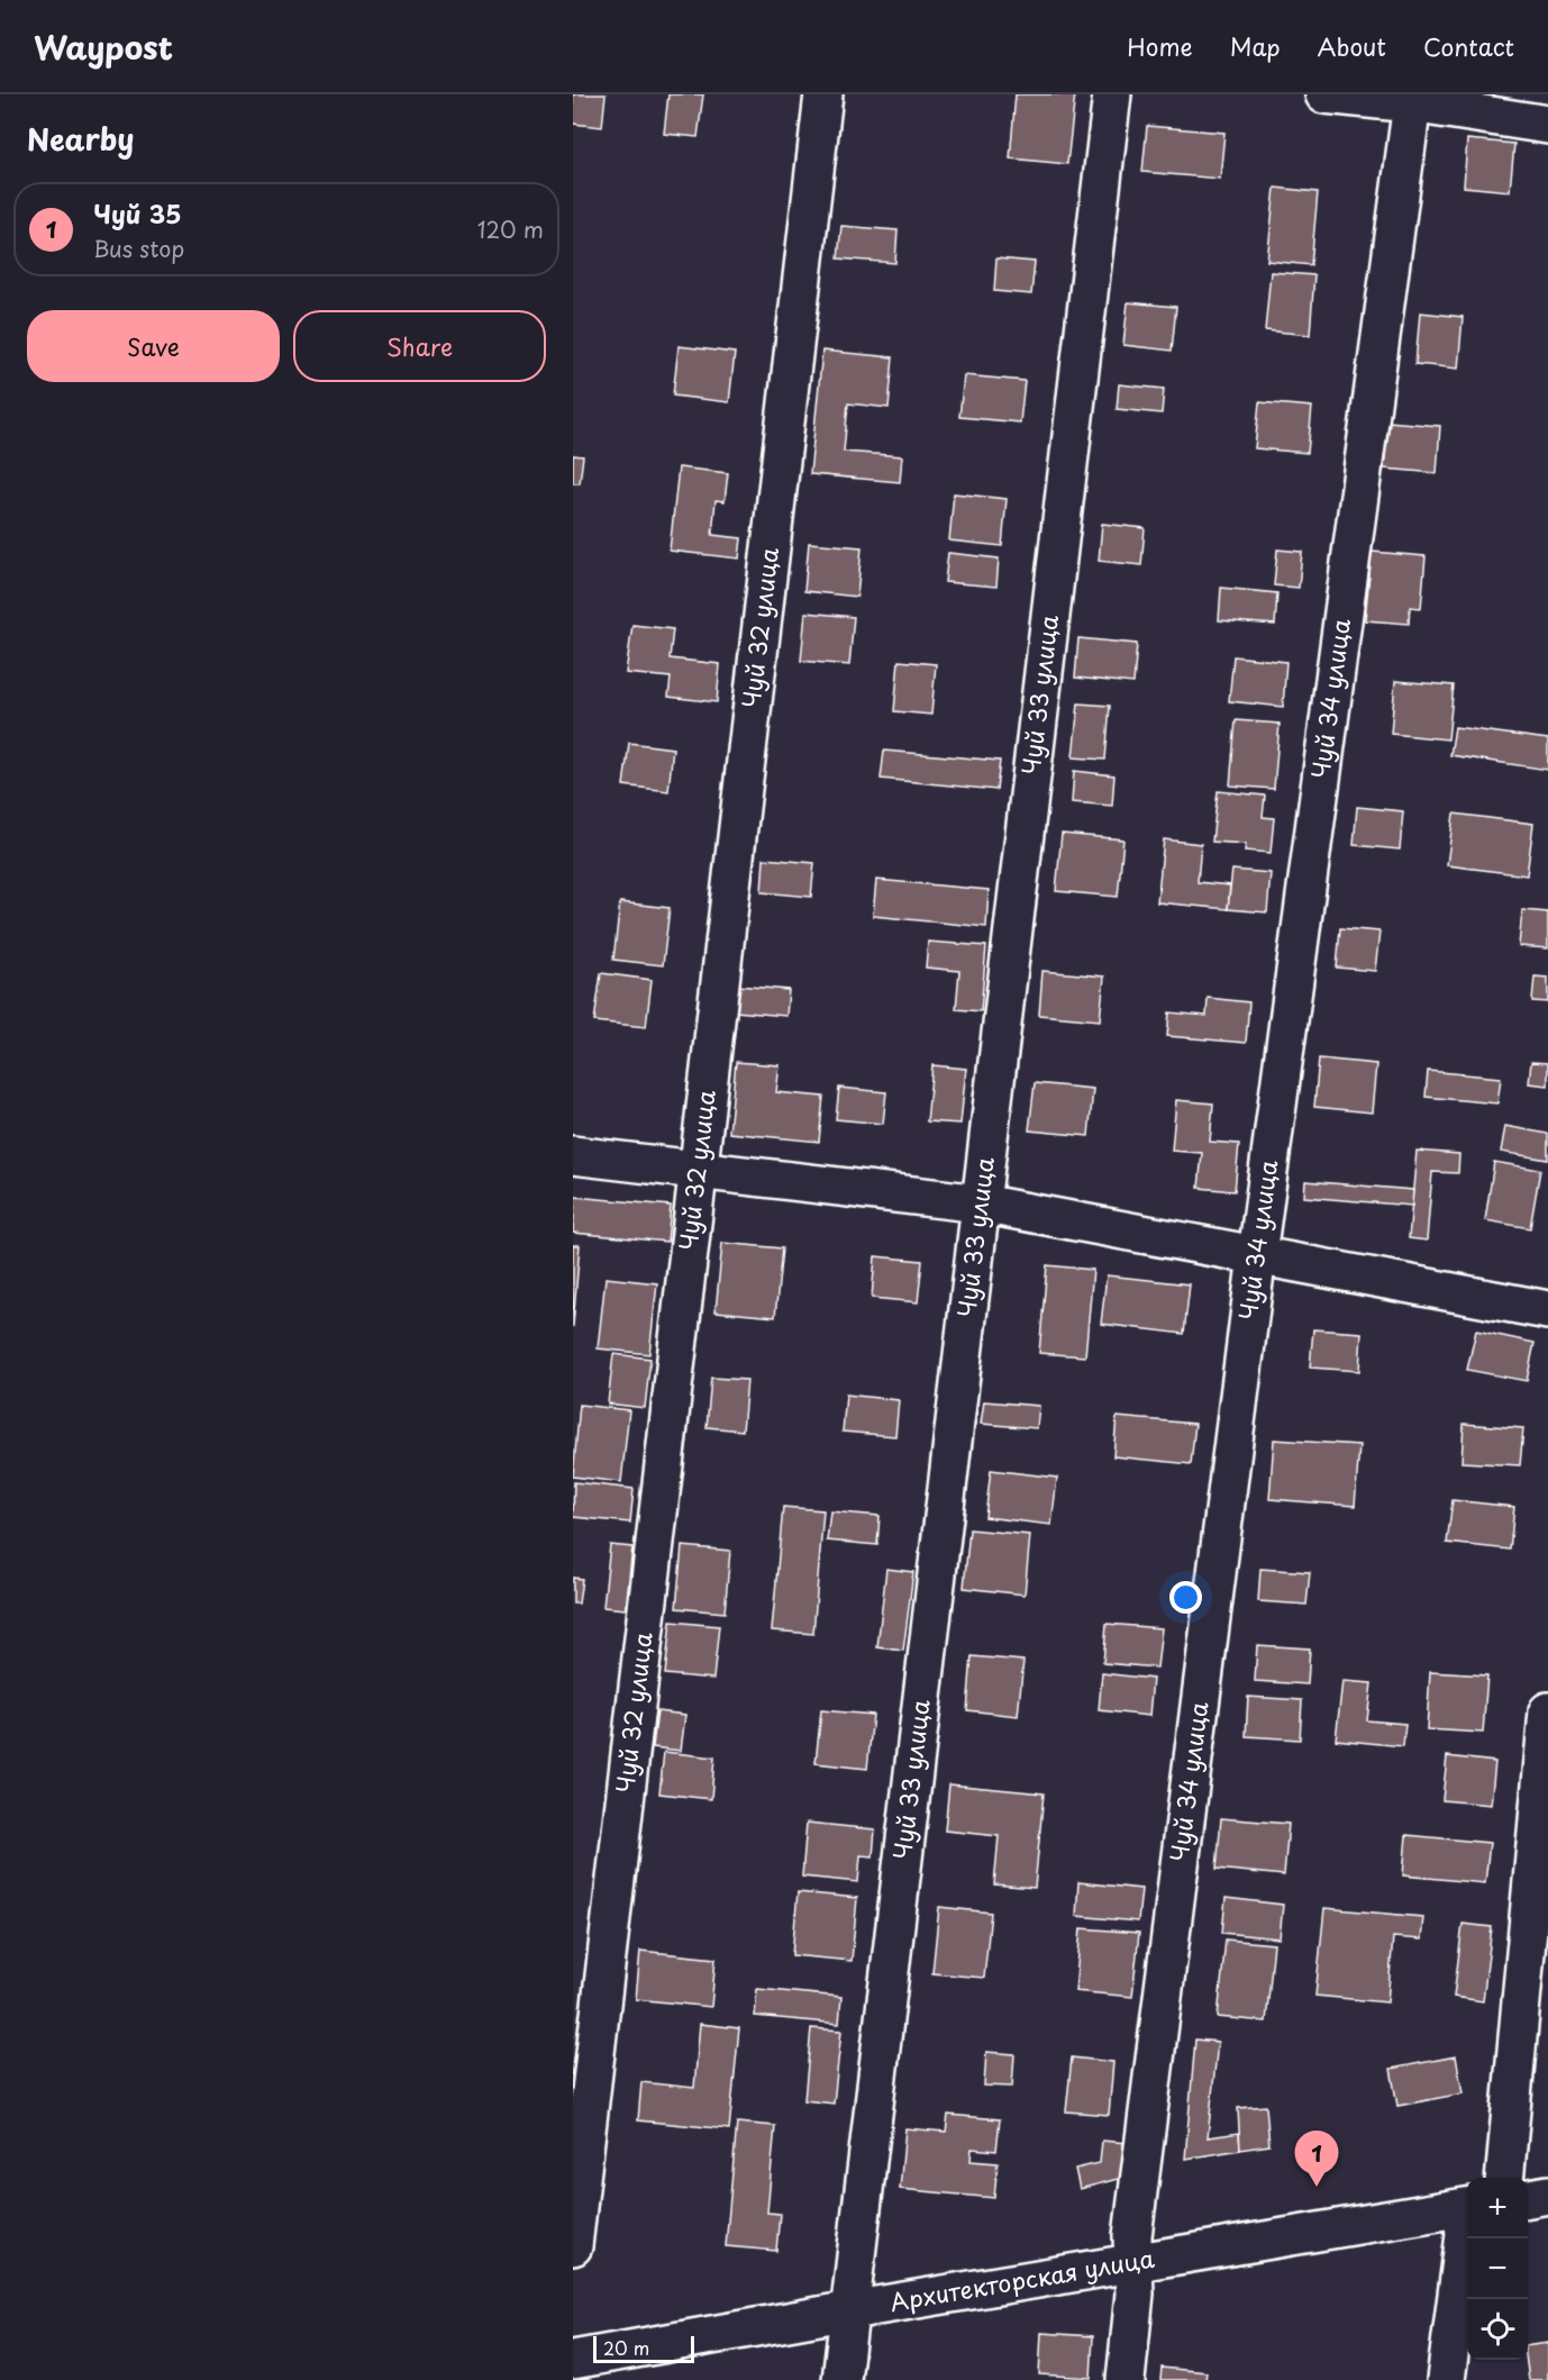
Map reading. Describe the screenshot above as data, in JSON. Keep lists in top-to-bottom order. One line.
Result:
{"streets":{"street":["Чуй 32 улица","Чуй 33 улица","Чуй 34 улица","Архитекторская улица"]},"crossings":[["Чуй 33 улица","Архитекторская улица"],["Чуй 34 улица","Архитекторская улица"]],"scale_bar":"20 m","page":{"header":"Waypost","nav":["Home","Map","About","Contact"],"heading":"Nearby","list":[{"mark":"1","name":"Чуй 35","note":"Bus stop","value":"120 m"}],"buttons":["Save","Share"],"pins":"1","map_buttons":["+","−"],"scale":"20 m"}}
